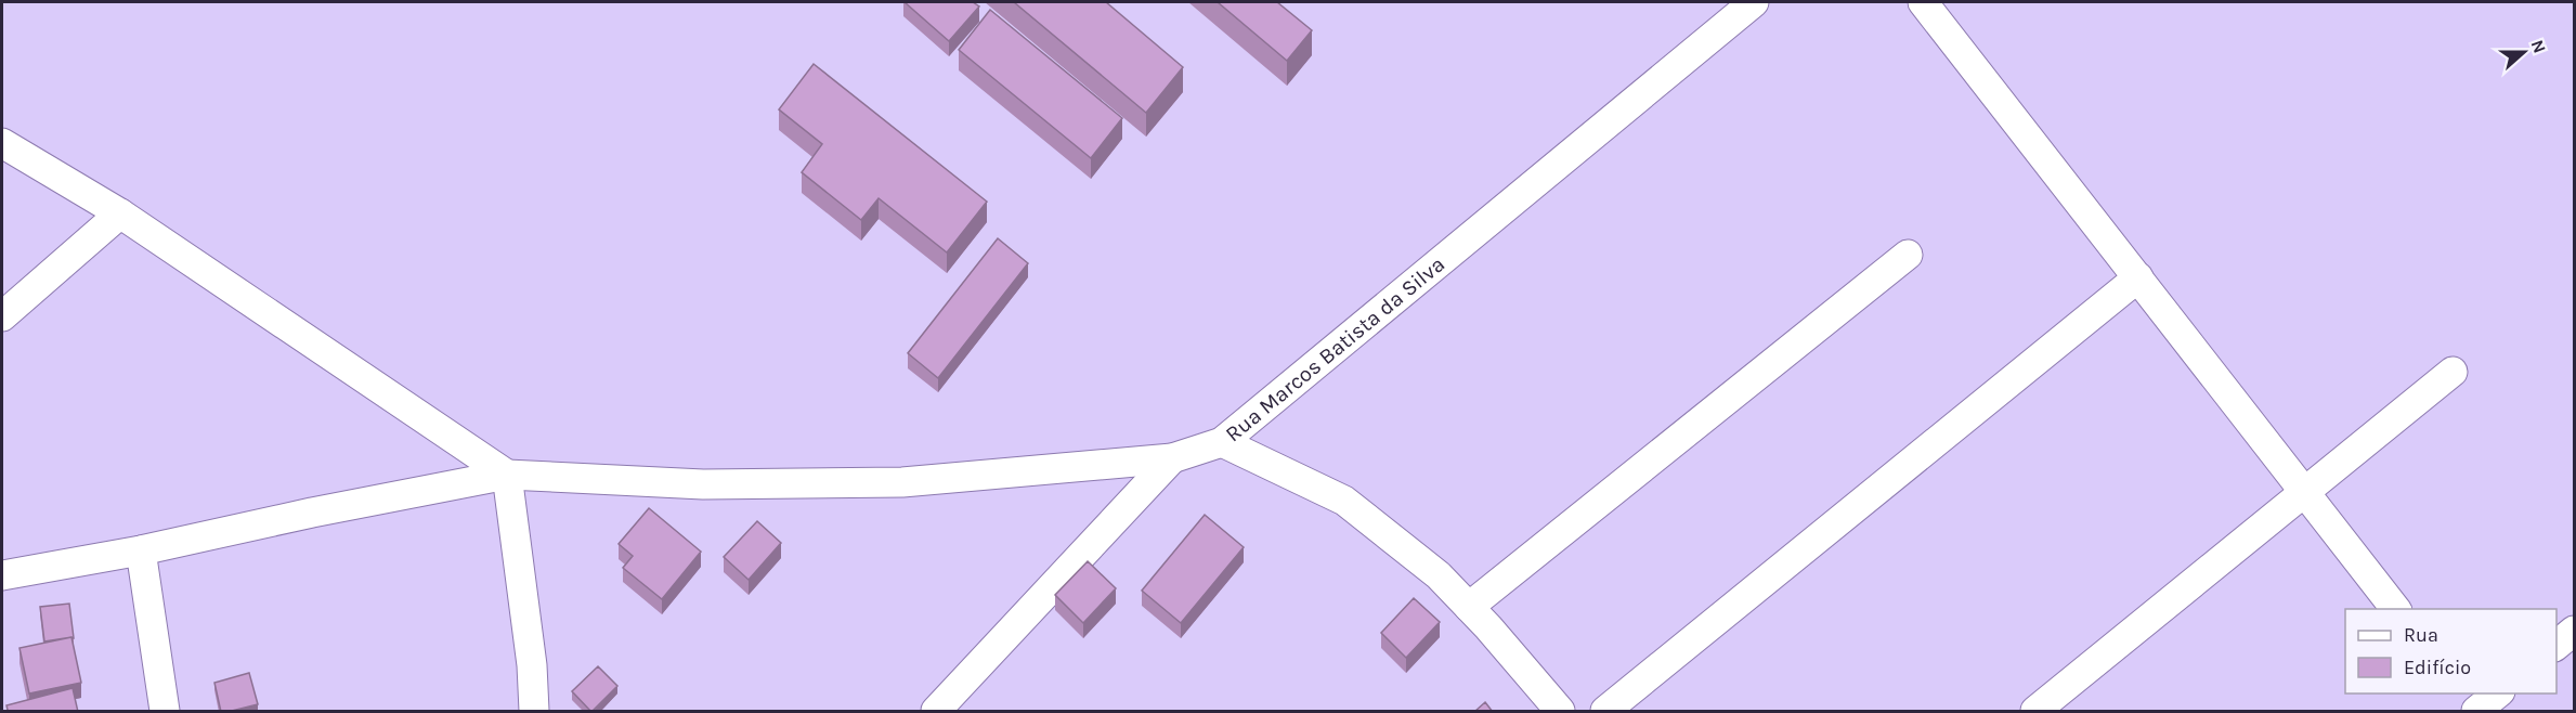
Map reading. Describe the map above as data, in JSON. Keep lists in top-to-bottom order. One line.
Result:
{"streets":{"street":["Rua Marcos Batista da Silva"]},"legend":["Rua","Edifício"],"north":"right"}
